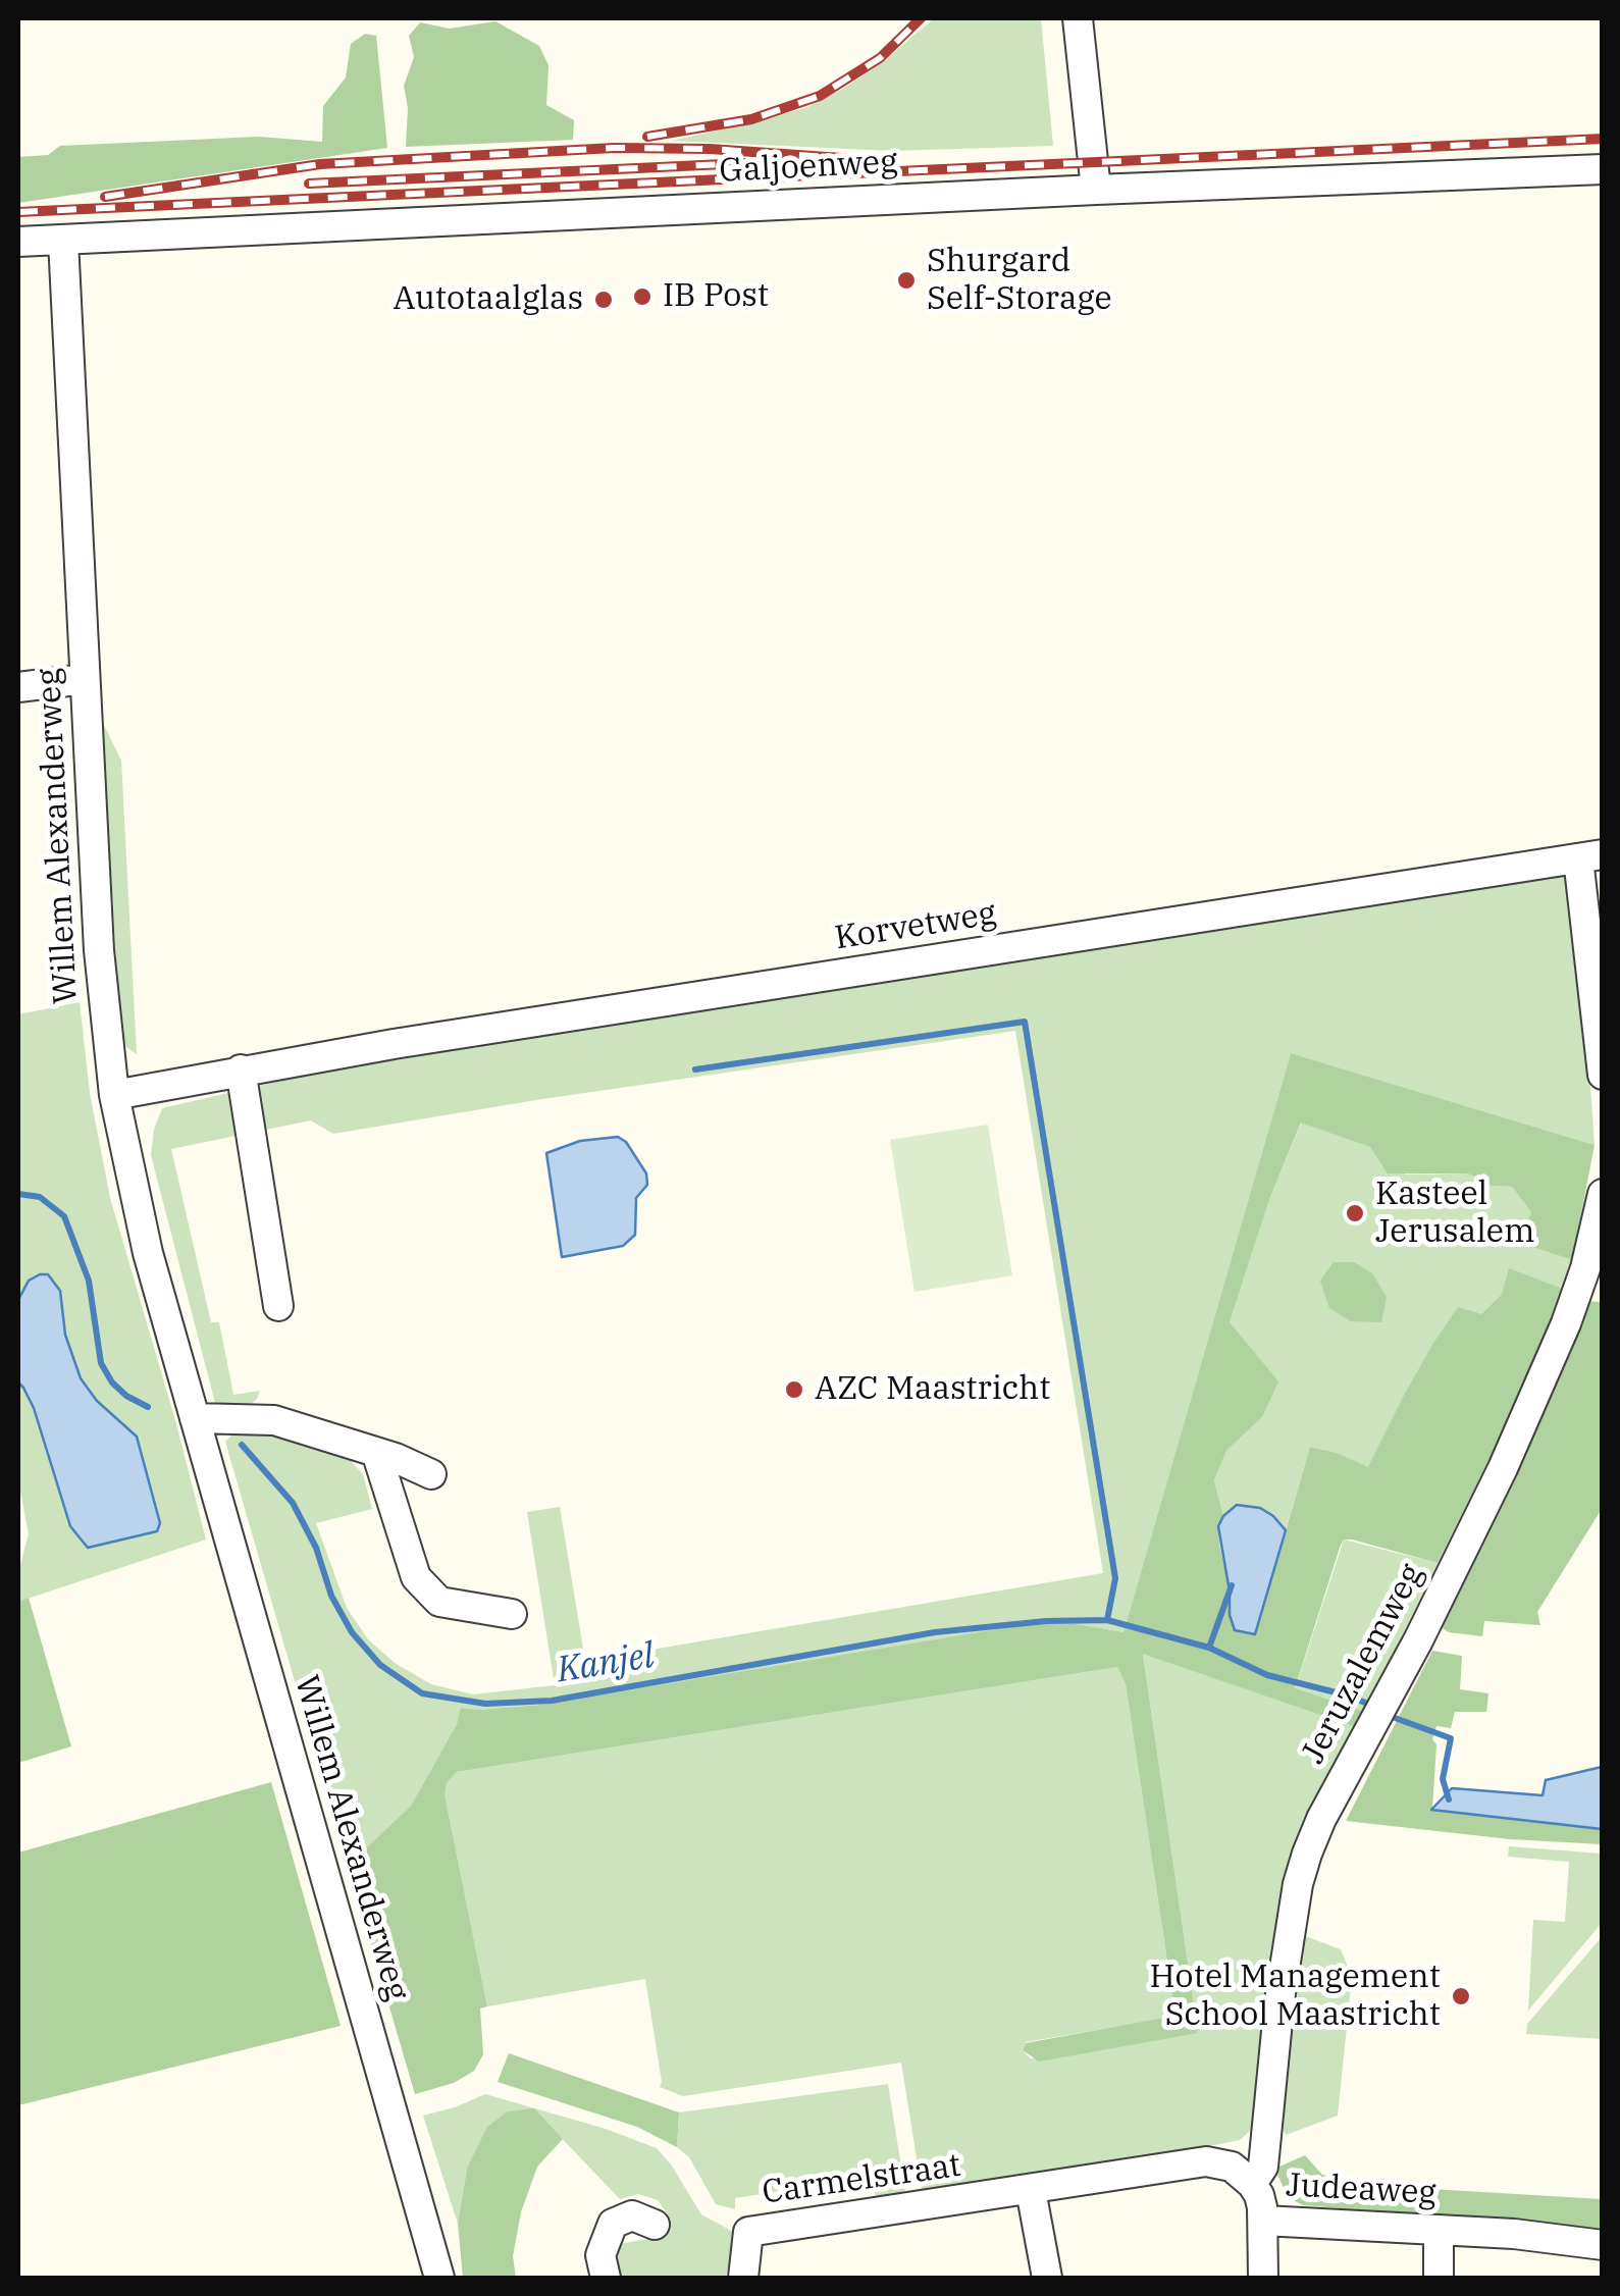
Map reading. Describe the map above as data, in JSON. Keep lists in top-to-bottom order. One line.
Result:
{"streets":{"street":["Galjoenweg","Willem Alexanderweg","Korvetweg","Jeruzalemweg","Carmelstraat","Judeaweg"]},"crossings":[["Galjoenweg","Willem Alexanderweg"],["Willem Alexanderweg","Korvetweg"],["Jeruzalemweg","Judeaweg"],["Carmelstraat","Judeaweg"]],"water":["Kanjel"],"places":["Shurgard Self-Storage","IB Post","Autotaalglas","Kasteel Jerusalem","AZC Maastricht","Hotel Management School Maastricht"]}
